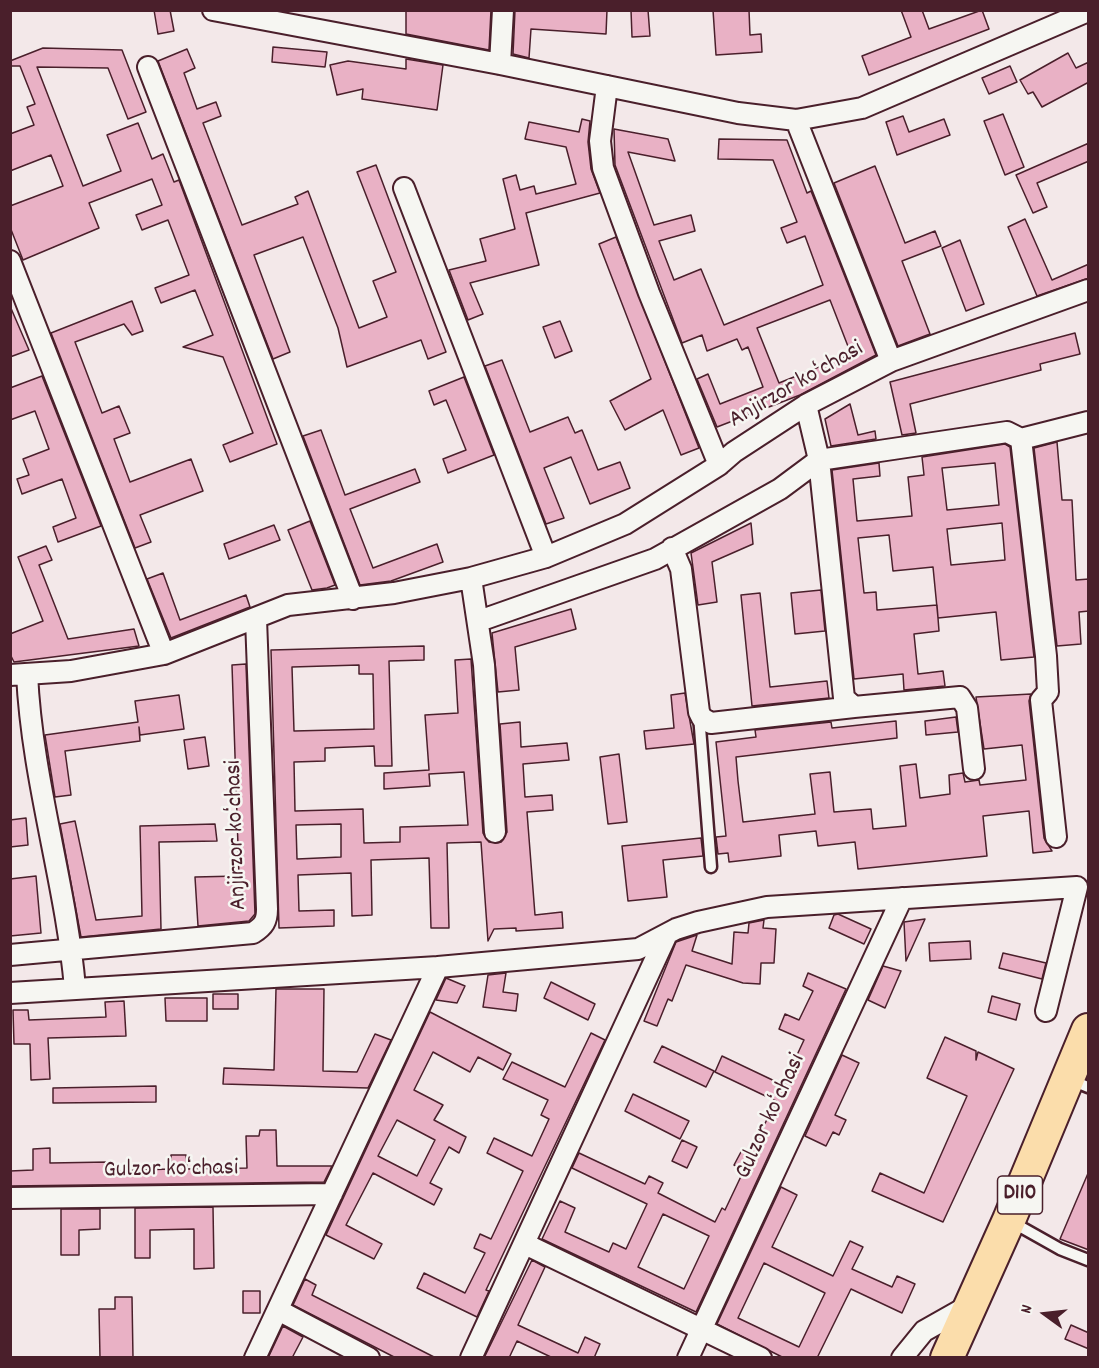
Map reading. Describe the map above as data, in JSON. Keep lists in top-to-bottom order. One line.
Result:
{"streets":{"main road":["D110"],"street":["Anjirzor koʻchasi","Gulzor koʻchasi"]},"north":"left"}
